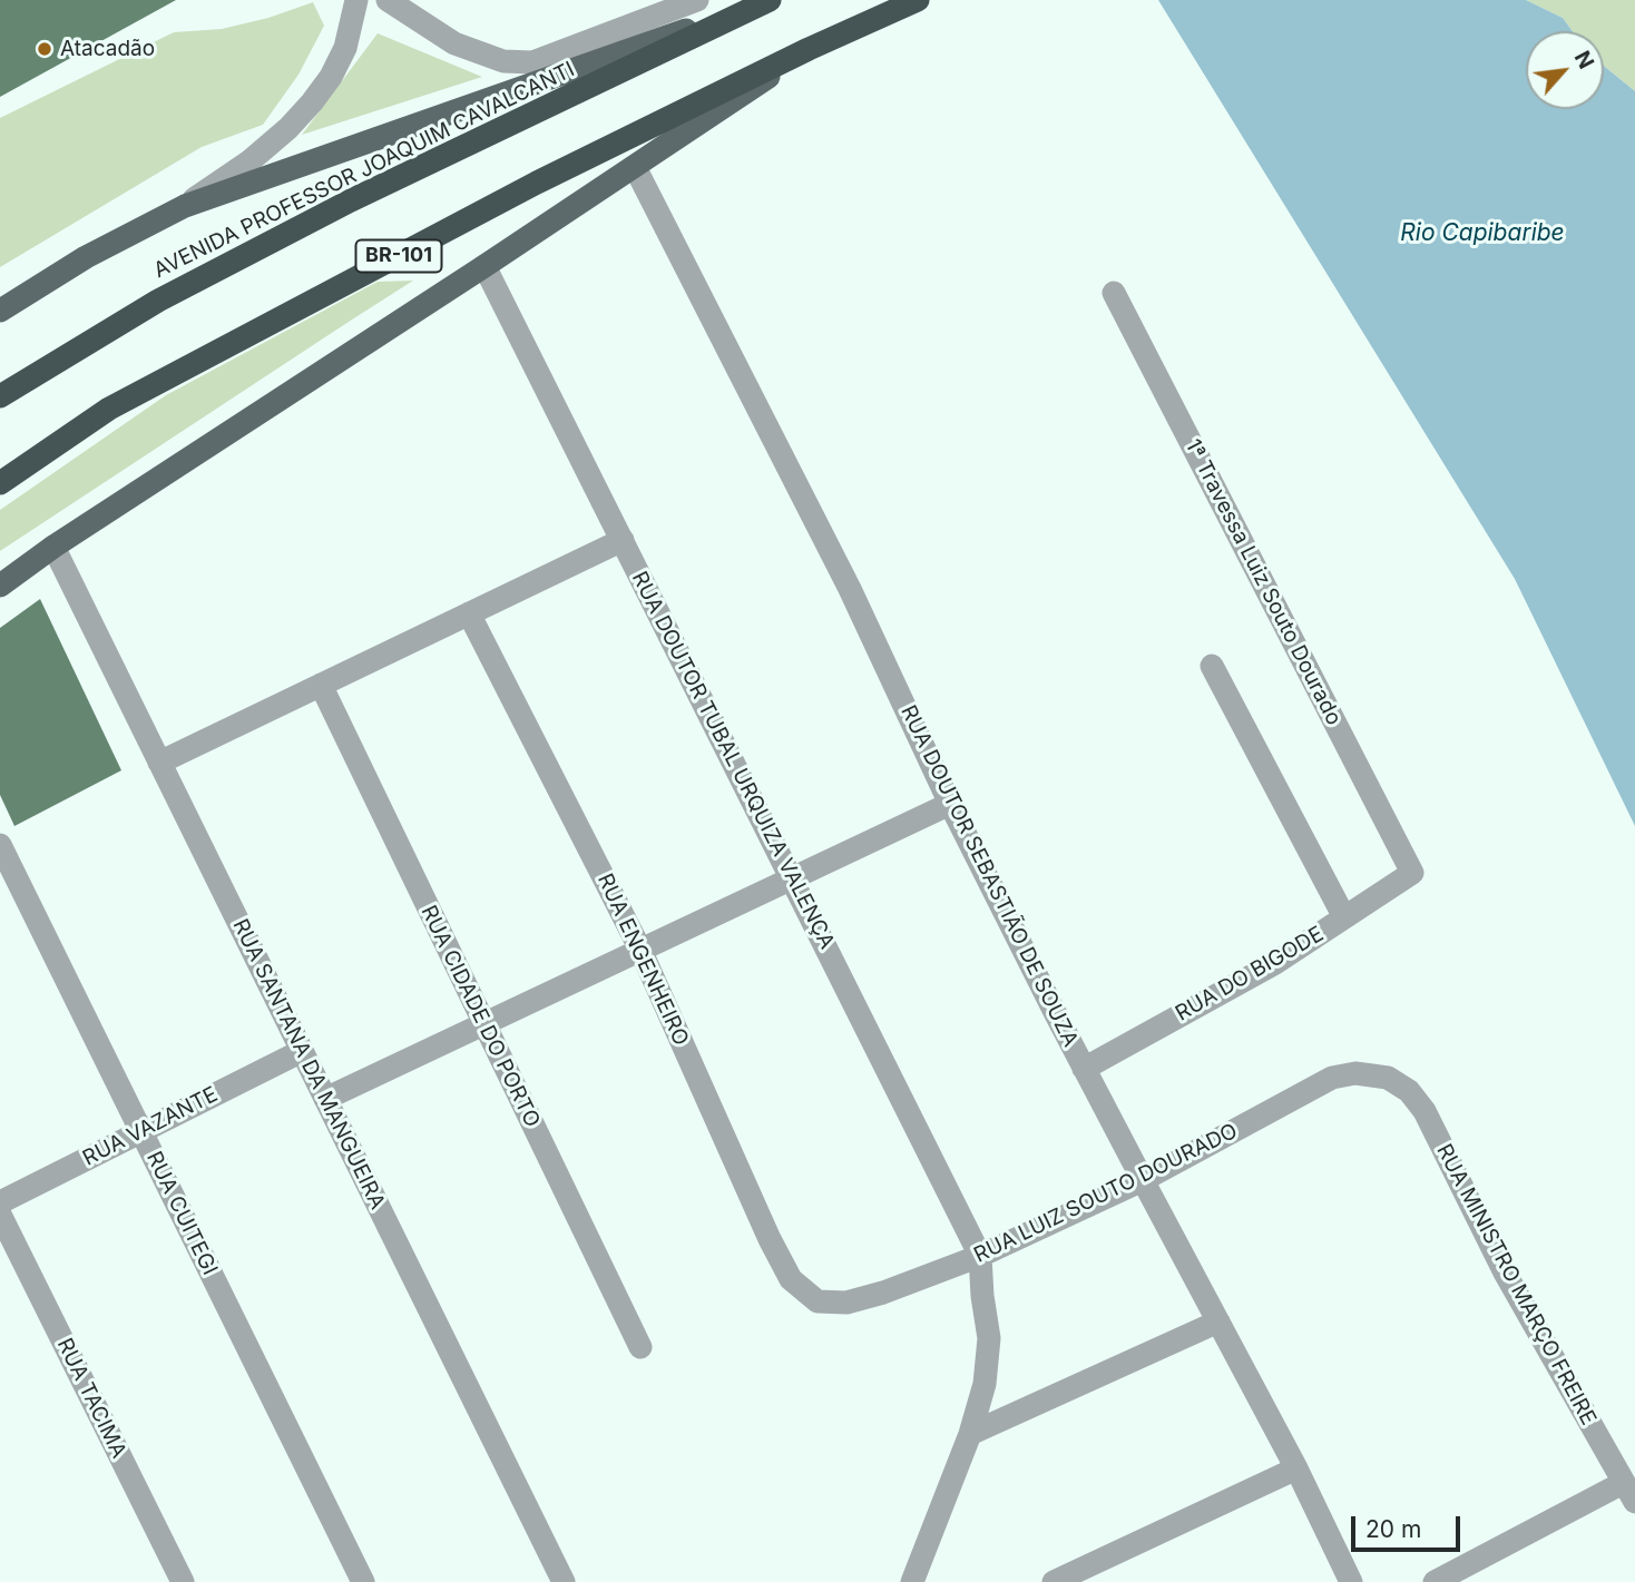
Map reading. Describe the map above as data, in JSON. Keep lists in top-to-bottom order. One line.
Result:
{"streets":{"highway":["AVENIDA PROFESSOR JOAQUIM CAVALCANTI","BR-101"],"street":["1ª Travessa Luiz Souto Dourado","RUA DOUTOR TUBAL URQUIZA VALENÇA","RUA DOUTOR SEBASTIÃO DE SOUZA","RUA ENGENHEIRO","RUA DO BIGODE","RUA CIDADE DO PORTO","RUA SANTANA DA MANGUEIRA","RUA VAZANTE","RUA LUIZ SOUTO DOURADO","RUA CUITEGI","RUA MINISTRO MARÇO FREIRE","RUA TACIMA"]},"crossings":[["1ª Travessa Luiz Souto Dourado","RUA DO BIGODE"],["RUA DOUTOR TUBAL URQUIZA VALENÇA","RUA LUIZ SOUTO DOURADO"],["RUA DOUTOR SEBASTIÃO DE SOUZA","RUA DO BIGODE"],["RUA DOUTOR SEBASTIÃO DE SOUZA","RUA LUIZ SOUTO DOURADO"],["RUA ENGENHEIRO","RUA LUIZ SOUTO DOURADO"],["RUA SANTANA DA MANGUEIRA","RUA VAZANTE"],["RUA VAZANTE","RUA CUITEGI"],["RUA LUIZ SOUTO DOURADO","RUA MINISTRO MARÇO FREIRE"]],"water":["Rio Capibaribe"],"places":["Atacadão"],"scale_bar":"20 m","north":"top right"}
